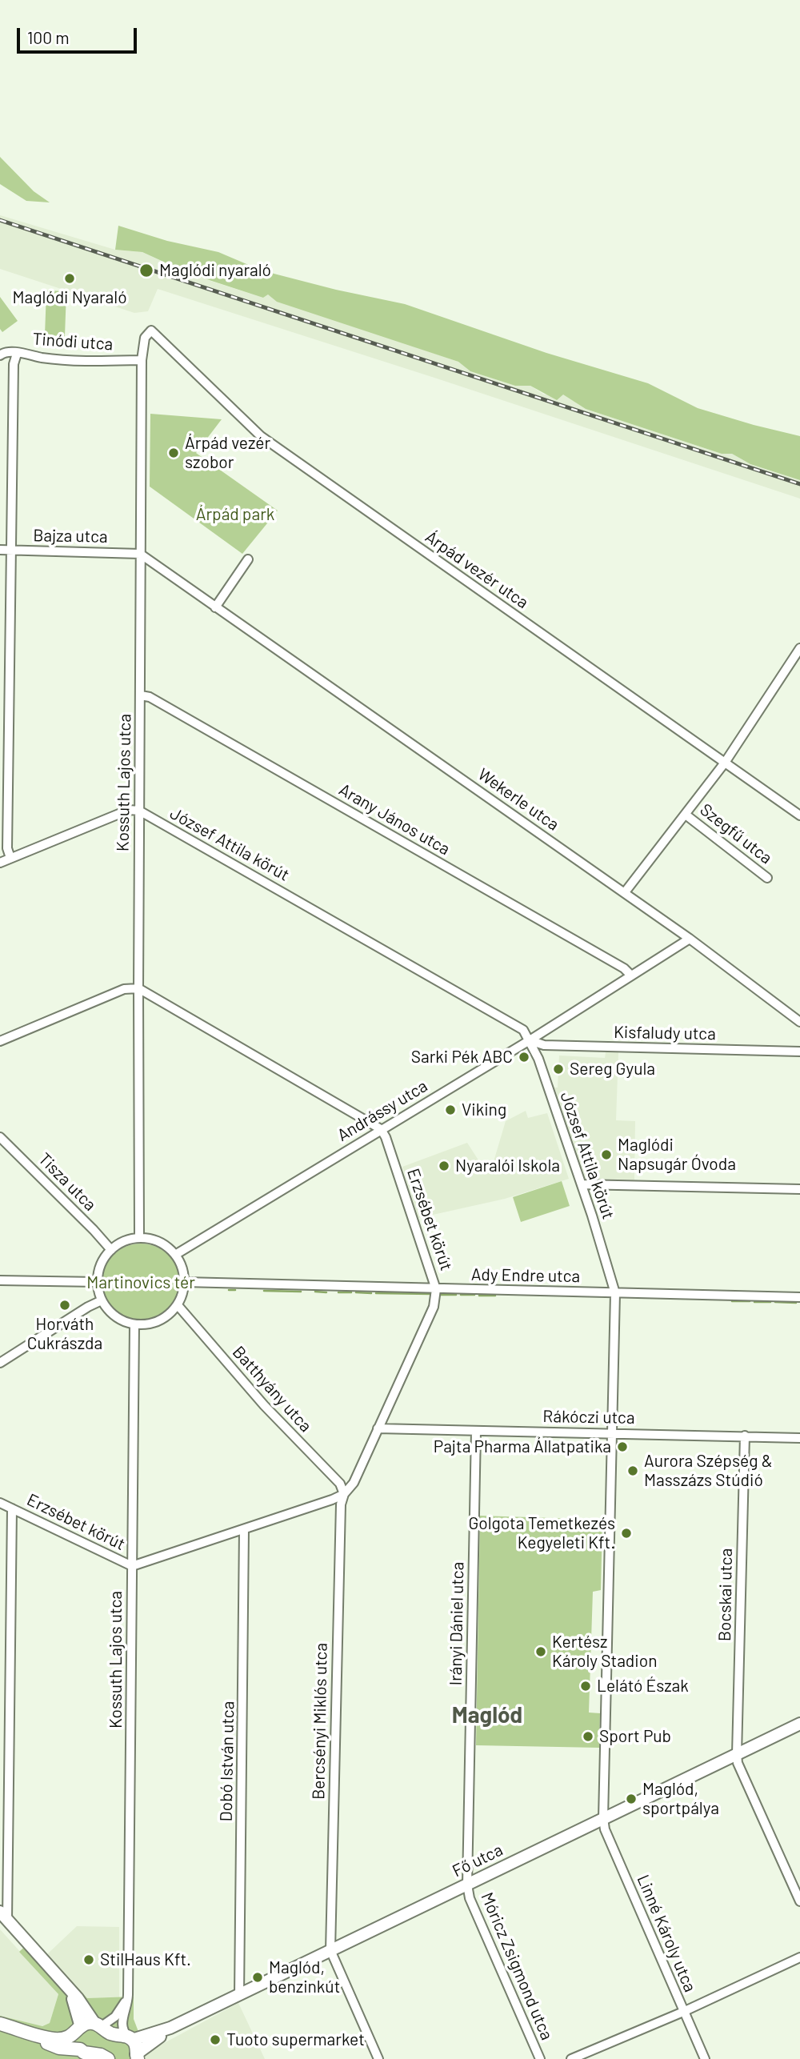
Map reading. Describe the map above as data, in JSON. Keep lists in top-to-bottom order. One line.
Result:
{"streets":{"main road":["Fő utca"],"street":["Tinódi utca","Bajza utca","Árpád vezér utca","Kossuth Lajos utca","Wekerle utca","Arany János utca","Szegfű utca","József Attila körút","Kisfaludy utca","Andrássy utca","Tisza utca","Erzsébet körút","Ady Endre utca","Batthyány utca","Rákóczi utca","Bocskai utca","Irányi Dániel utca","Bercsényi Miklós utca","Dobó István utca","Linné Károly utca","Móricz Zsigmond utca"]},"crossings":[["Tinódi utca","Kossuth Lajos utca"],["Bajza utca","Kossuth Lajos utca"],["Bajza utca","Wekerle utca"],["Árpád vezér utca","Kossuth Lajos utca"],["Árpád vezér utca","Szegfű utca"],["Kossuth Lajos utca","Wekerle utca"],["Kossuth Lajos utca","Arany János utca"],["Kossuth Lajos utca","József Attila körút"],["Kossuth Lajos utca","Andrássy utca"],["Kossuth Lajos utca","Tisza utca"],["Kossuth Lajos utca","Erzsébet körút"],["Kossuth Lajos utca","Ady Endre utca"],["Kossuth Lajos utca","Batthyány utca"],["Kossuth Lajos utca","Fő utca"],["Wekerle utca","Szegfű utca"],["Wekerle utca","Andrássy utca"],["Arany János utca","Andrássy utca"],["József Attila körút","Kisfaludy utca"],["József Attila körút","Andrássy utca"],["József Attila körút","Ady Endre utca"],["József Attila körút","Rákóczi utca"],["József Attila körút","Fő utca"],["József Attila körút","Linné Károly utca"],["Kisfaludy utca","Andrássy utca"],["Andrássy utca","Tisza utca"],["Andrássy utca","Erzsébet körút"],["Andrássy utca","Ady Endre utca"],["Andrássy utca","Batthyány utca"],["Tisza utca","Ady Endre utca"],["Tisza utca","Batthyány utca"],["Erzsébet körút","Ady Endre utca"],["Erzsébet körút","Batthyány utca"],["Erzsébet körút","Rákóczi utca"],["Erzsébet körút","Bercsényi Miklós utca"],["Erzsébet körút","Dobó István utca"],["Ady Endre utca","Batthyány utca"],["Batthyány utca","Bercsényi Miklós utca"],["Rákóczi utca","Bocskai utca"],["Rákóczi utca","Irányi Dániel utca"],["Bocskai utca","Fő utca"],["Irányi Dániel utca","Fő utca"],["Irányi Dániel utca","Móricz Zsigmond utca"],["Bercsényi Miklós utca","Fő utca"],["Dobó István utca","Fő utca"],["Fő utca","Linné Károly utca"],["Fő utca","Móricz Zsigmond utca"]],"districts":["Maglód"],"parks":["Árpád park","Martinovics tér"],"places":["Maglódi nyaraló","Maglódi Nyaraló","Árpád vezér szobor","Sarki Pék ABC","Sereg Gyula","Viking","Maglódi Napsugár Óvoda","Nyaralói Iskola","Horváth Cukrászda","Pajta Pharma Állatpatika","Aurora Szépség & Masszázs Stúdió","Golgota Temetkezés Kegyeleti Kft.","Kertész Károly Stadion","Lelátó Észak","Sport Pub","Maglód, sportpálya","StilHaus Kft.","Maglód, benzinkút","Tuoto supermarket"],"scale_bar":"100 m"}
